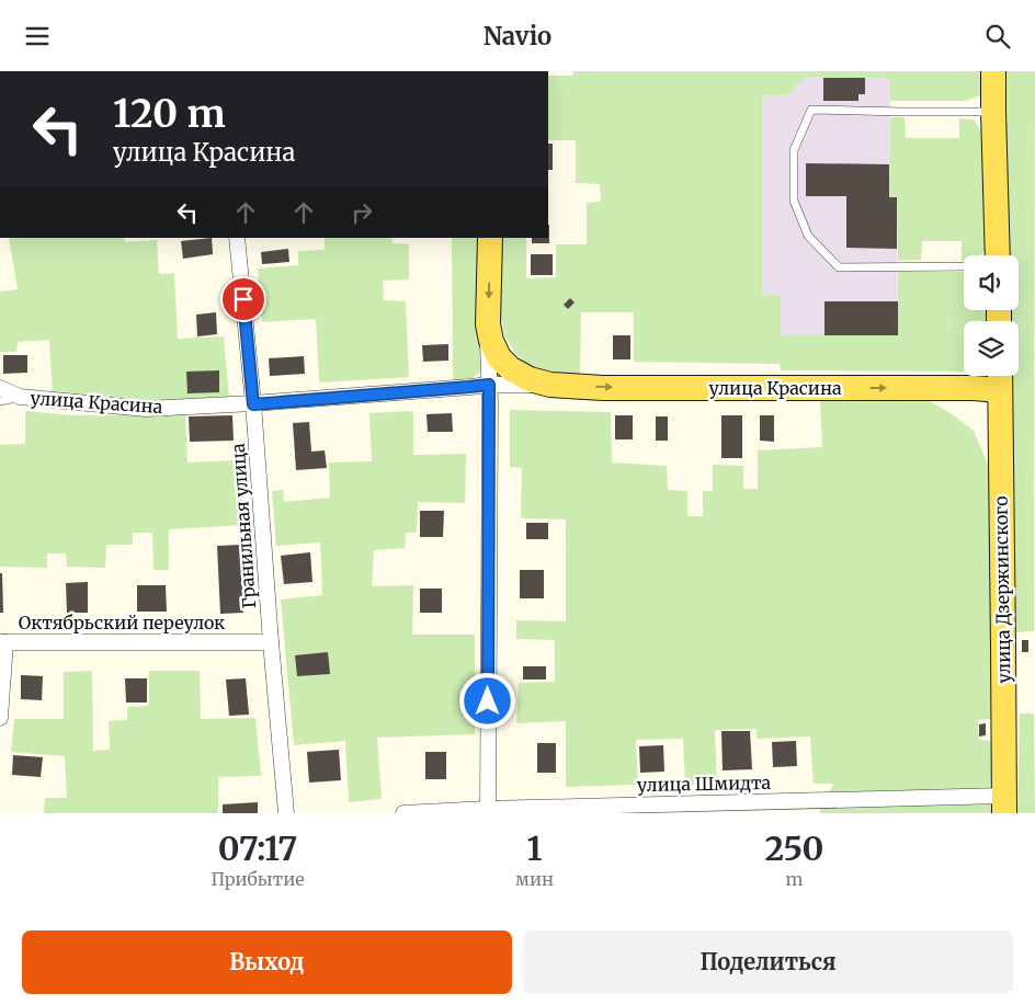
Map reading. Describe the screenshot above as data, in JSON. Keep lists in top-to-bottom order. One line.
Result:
{"streets":{"main road":["улица Красина","улица Дзержинского"],"street":["Гранильная улица","Октябрьский переулок","улица Шмидта"]},"crossings":[["улица Красина","Гранильная улица"],["улица Красина","улица Дзержинского"],["Гранильная улица","Октябрьский переулок"],["улица Дзержинского","улица Шмидта"]],"one_way":["улица Красина"],"page":{"header":"Navio","turn":["120 m","улица Красина"],"eta":["07:17","Прибытие","1","мин","250","m"],"buttons":["Выход","Поделиться"]}}
